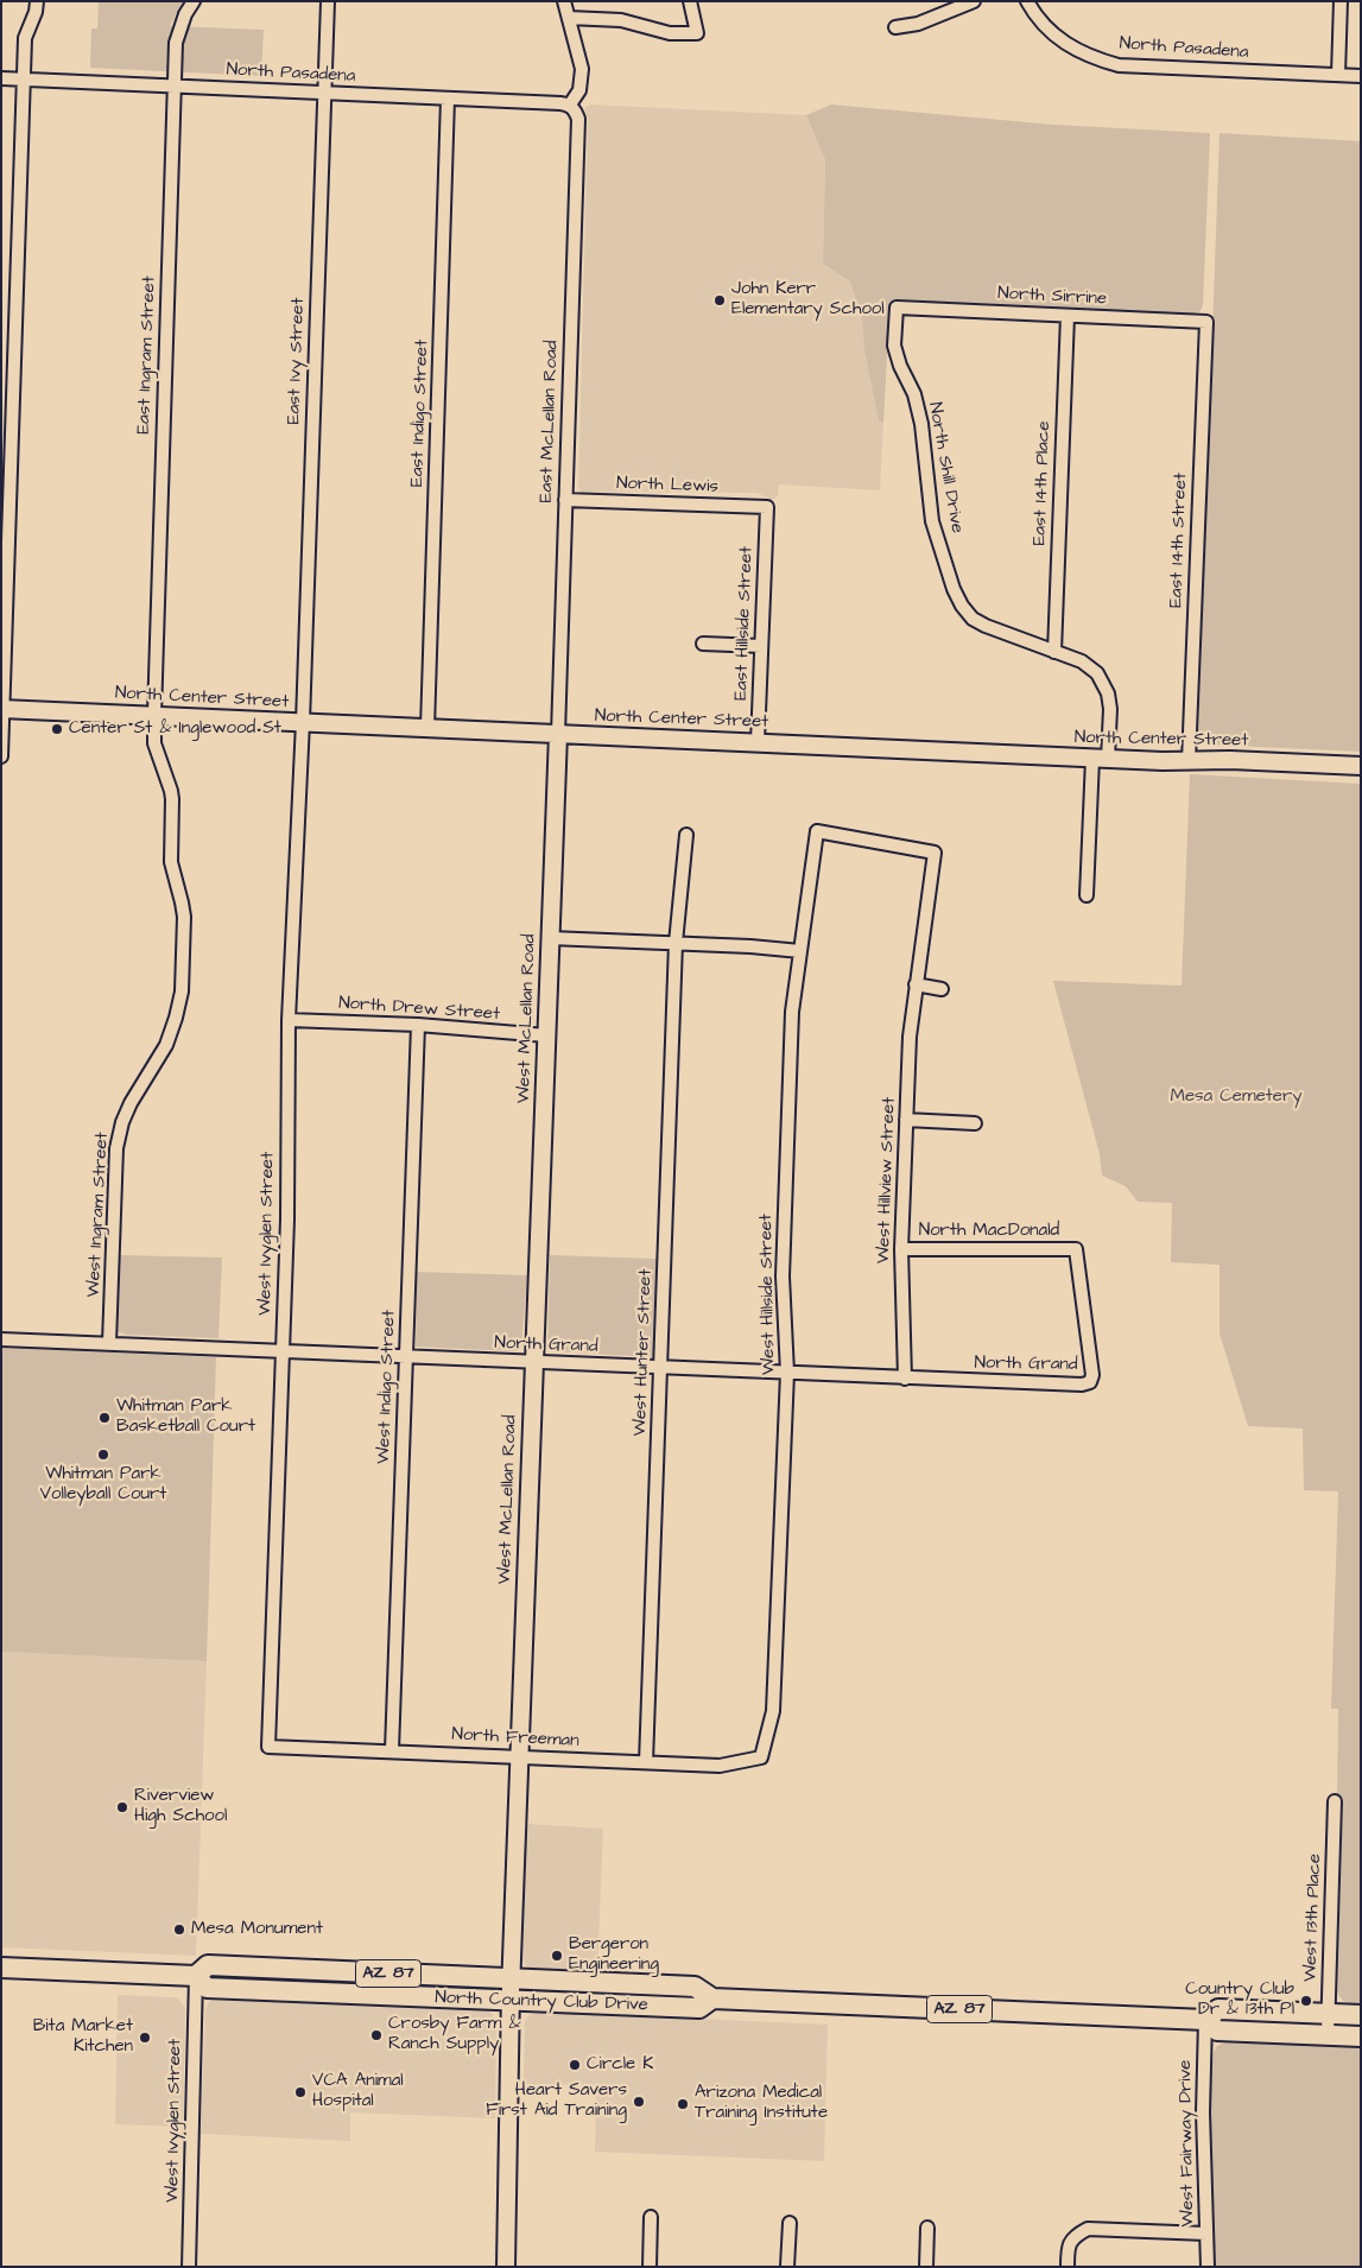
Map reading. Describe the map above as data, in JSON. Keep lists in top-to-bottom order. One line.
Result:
{"streets":{"main road":["AZ 87","North Country Club Drive"],"street":["North Pasadena","North Sirrine","East Ingram Street","East Ivy Street","East Indigo Street","East McLellan Road","North Shill Drive","East 14th Place","North Lewis","East 14th Street","East Hillside Street","North Center Street","North Drew Street","West McLellan Road","West Hillview Street","West Ingram Street","North MacDonald","West Ivyglen Street","West Hillside Street","North Grand","West Hunter Street","West Indigo Street","North Freeman","West 13th Place","West Fairway Drive"]},"crossings":[["North Pasadena","East Ingram Street"],["North Pasadena","East Ivy Street"],["North Pasadena","East Indigo Street"],["North Pasadena","East McLellan Road"],["North Sirrine","North Shill Drive"],["North Sirrine","East 14th Place"],["North Sirrine","East 14th Street"],["East Ingram Street","North Center Street"],["East Ingram Street","West Ingram Street"],["East Ivy Street","North Center Street"],["East Ivy Street","West Ivyglen Street"],["East Indigo Street","North Center Street"],["East McLellan Road","North Lewis"],["East McLellan Road","North Center Street"],["East McLellan Road","West McLellan Road"],["North Shill Drive","East 14th Place"],["North Shill Drive","North Center Street"],["North Lewis","East Hillside Street"],["East 14th Street","North Center Street"],["East Hillside Street","North Center Street"],["North Center Street","West McLellan Road"],["North Center Street","West Ingram Street"],["North Center Street","West Ivyglen Street"],["North Drew Street","West McLellan Road"],["North Drew Street","West Ivyglen Street"],["North Drew Street","West Indigo Street"],["West McLellan Road","North Grand"],["West McLellan Road","North Freeman"],["West McLellan Road","North Country Club Drive"],["West Hillview Street","North MacDonald"],["West Hillview Street","West Hillside Street"],["West Hillview Street","North Grand"],["West Ingram Street","North Grand"],["North MacDonald","North Grand"],["West Ivyglen Street","North Grand"],["West Ivyglen Street","North Freeman"],["West Ivyglen Street","North Country Club Drive"],["West Hillside Street","North Grand"],["West Hillside Street","North Freeman"],["North Grand","West Hunter Street"],["North Grand","West Indigo Street"],["West Hunter Street","North Freeman"],["West Indigo Street","North Freeman"],["West 13th Place","North Country Club Drive"],["North Country Club Drive","West Fairway Drive"]],"parks":["Mesa Cemetery"],"places":["John Kerr Elementary School","Center St & Inglewood St","Whitman Park Basketball Court","Whitman Park Volleyball Court","Riverview High School","Mesa Monument","Bergeron Engineering","Country Club Dr & 13th Pl","Crosby Farm & Ranch Supply","Bita Market Kitchen","Circle K","VCA Animal Hospital","Heart Savers First Aid Training","Arizona Medical Training Institute"]}
